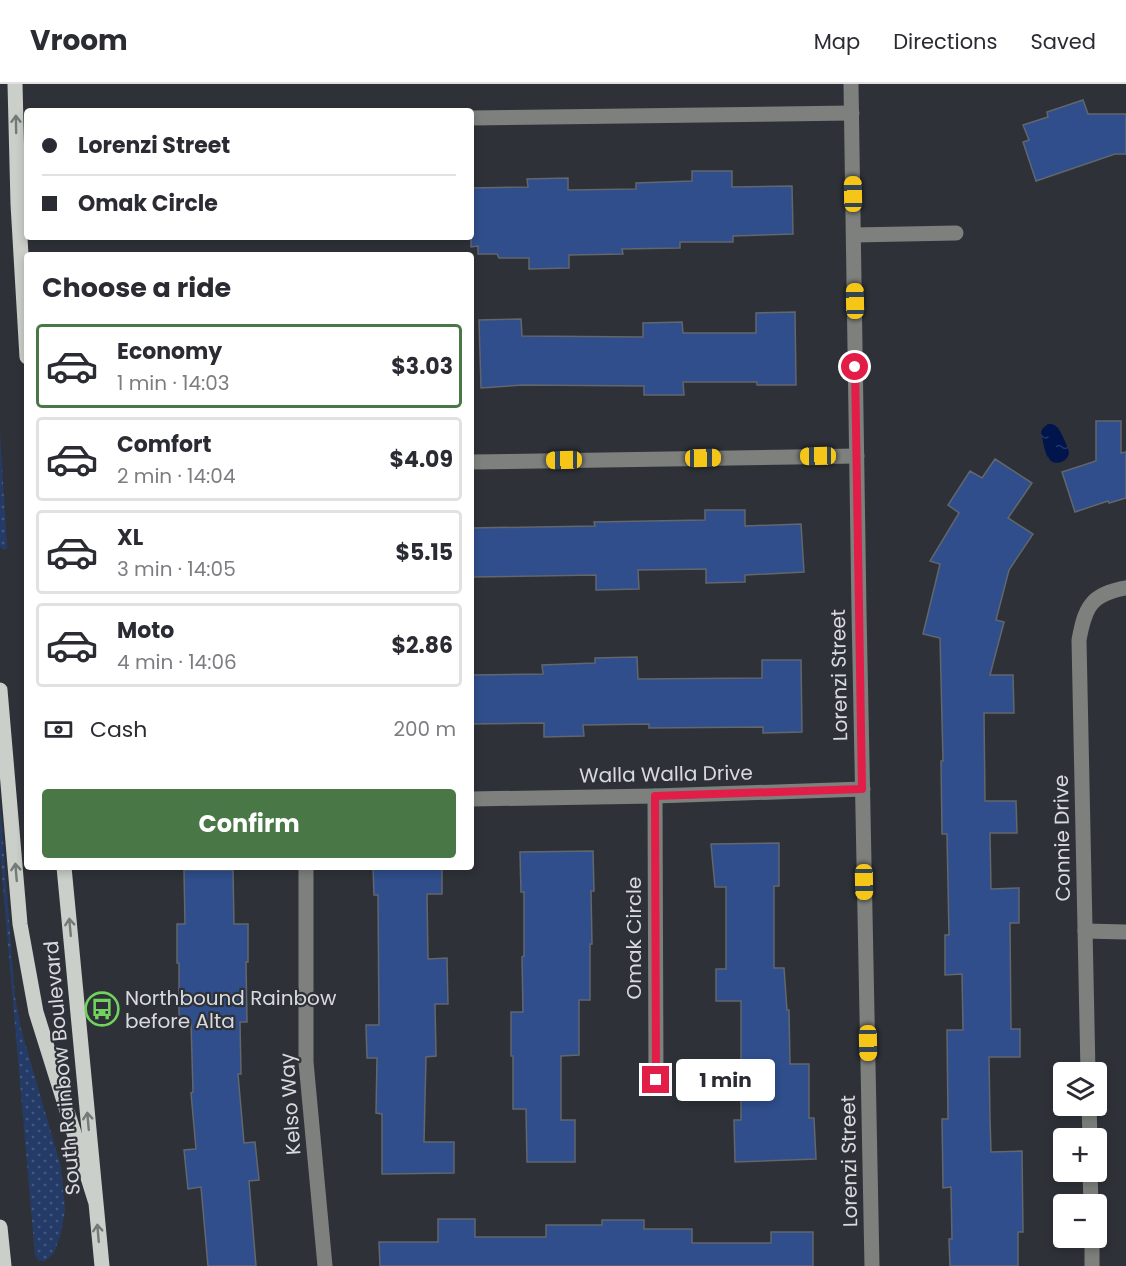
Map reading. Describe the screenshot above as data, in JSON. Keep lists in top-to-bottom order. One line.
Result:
{"streets":{"main road":["South Rainbow Boulevard"],"street":["Lorenzi Street","Walla Walla Drive","Connie Drive","Omak Circle","Kelso Way"]},"crossings":[["Lorenzi Street","Walla Walla Drive"],["Walla Walla Drive","Omak Circle"]],"places":{"bus stop":["Northbound Rainbow before Alta"]},"page":{"header":"Vroom","nav":["Map","Directions","Saved"],"banner":["Lorenzi Street","Omak Circle"],"heading":"Choose a ride","list":[{"name":"Economy","note":"1 min · 14:03","value":"$3.03"},{"name":"Comfort","note":"2 min · 14:04","value":"$4.09"},{"name":"XL","note":"3 min · 14:05","value":"$5.15"},{"name":"Moto","note":"4 min · 14:06","value":"$2.86"}],"pay":["Cash","200 m"],"buttons":"Confirm","bubble":"1 min","map_buttons":["+","−"]}}
